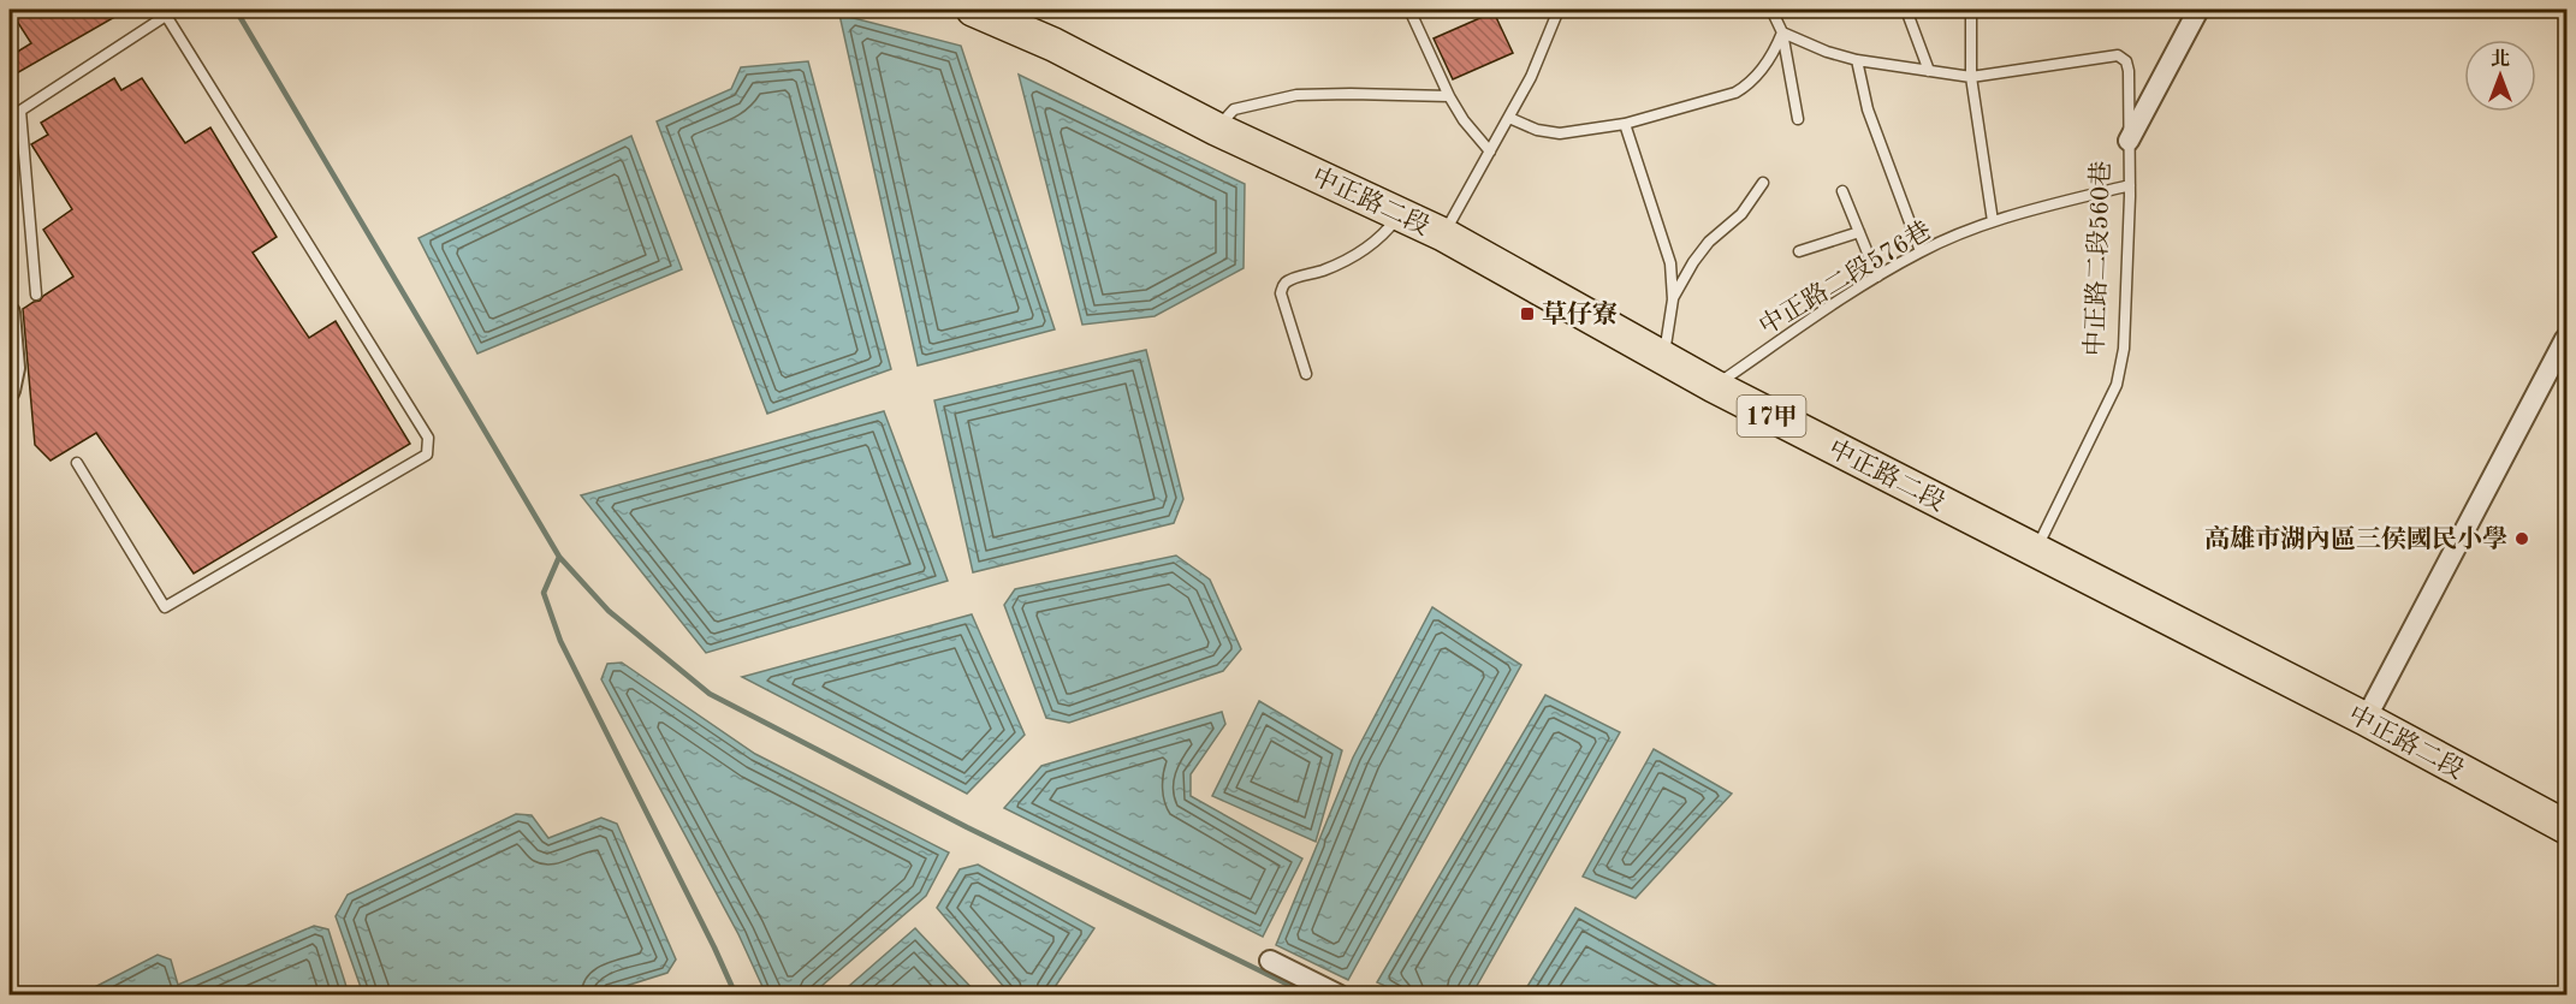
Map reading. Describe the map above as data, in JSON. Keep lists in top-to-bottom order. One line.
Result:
{"streets":{"main road":["中正路二段","17甲"],"street":["中正路二段560巷"],"lane":["中正路二段576巷"]},"crossings":[["中正路二段","中正路二段560巷"],["中正路二段","中正路二段576巷"],["中正路二段560巷","中正路二段576巷"]],"places":{"transit":["草仔寮"],"other":["高雄市湖內區三侯國民小學"]},"north":"top"}
